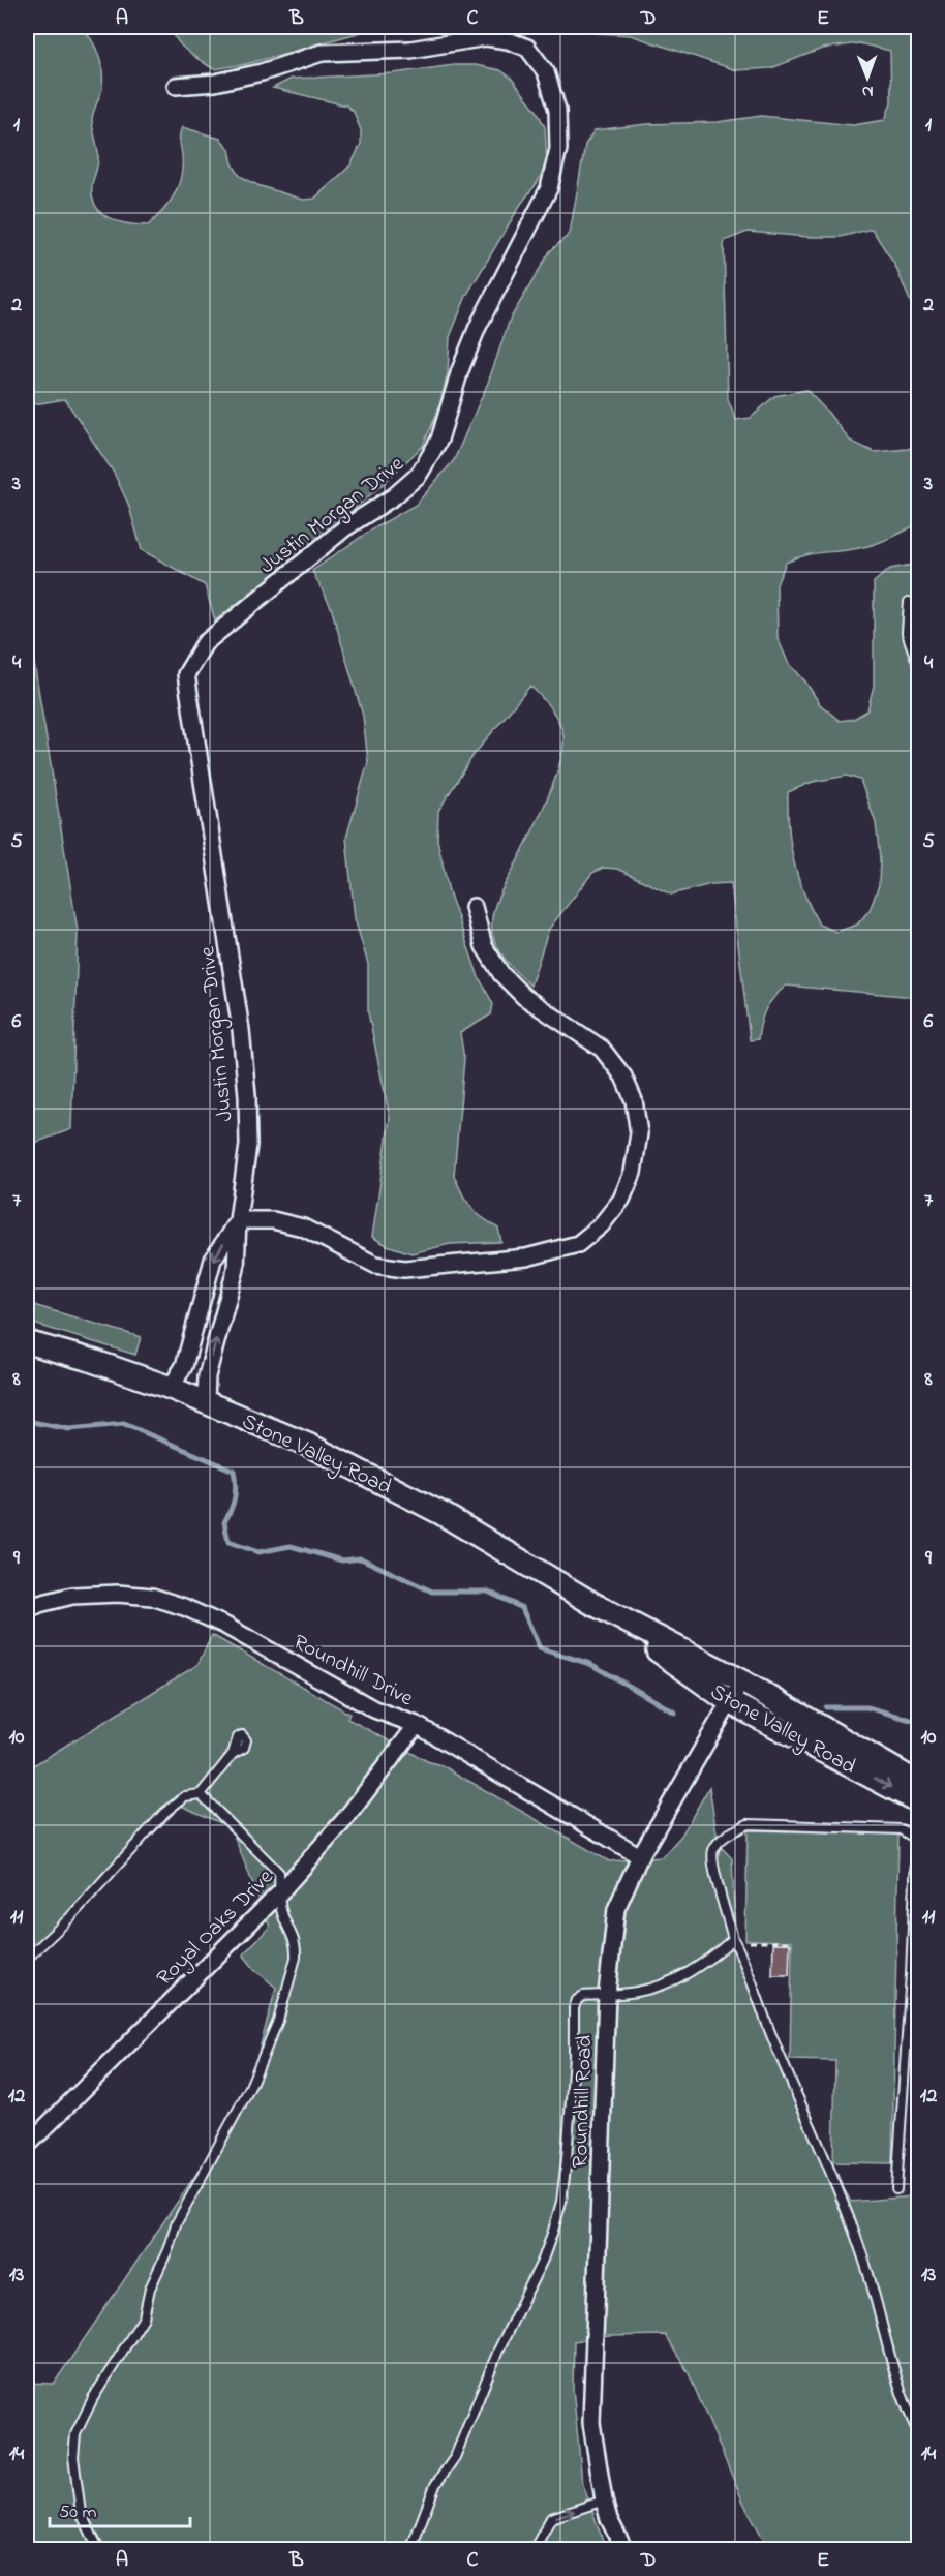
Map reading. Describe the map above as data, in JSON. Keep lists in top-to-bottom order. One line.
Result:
{"streets":{"street":["Justin Morgan Drive","Stone Valley Road","Roundhill Drive","Royal Oaks Drive","Roundhill Road"]},"crossings":[["Justin Morgan Drive","Stone Valley Road"],["Stone Valley Road","Roundhill Road"],["Roundhill Drive","Royal Oaks Drive"],["Roundhill Drive","Roundhill Road"]],"scale_bar":"50 m","north":"bottom","grid":{"columns":["A","B","C","D","E"],"rows":["1","2","3","4","5","6","7","8","9","10","11","12","13","14"]}}
